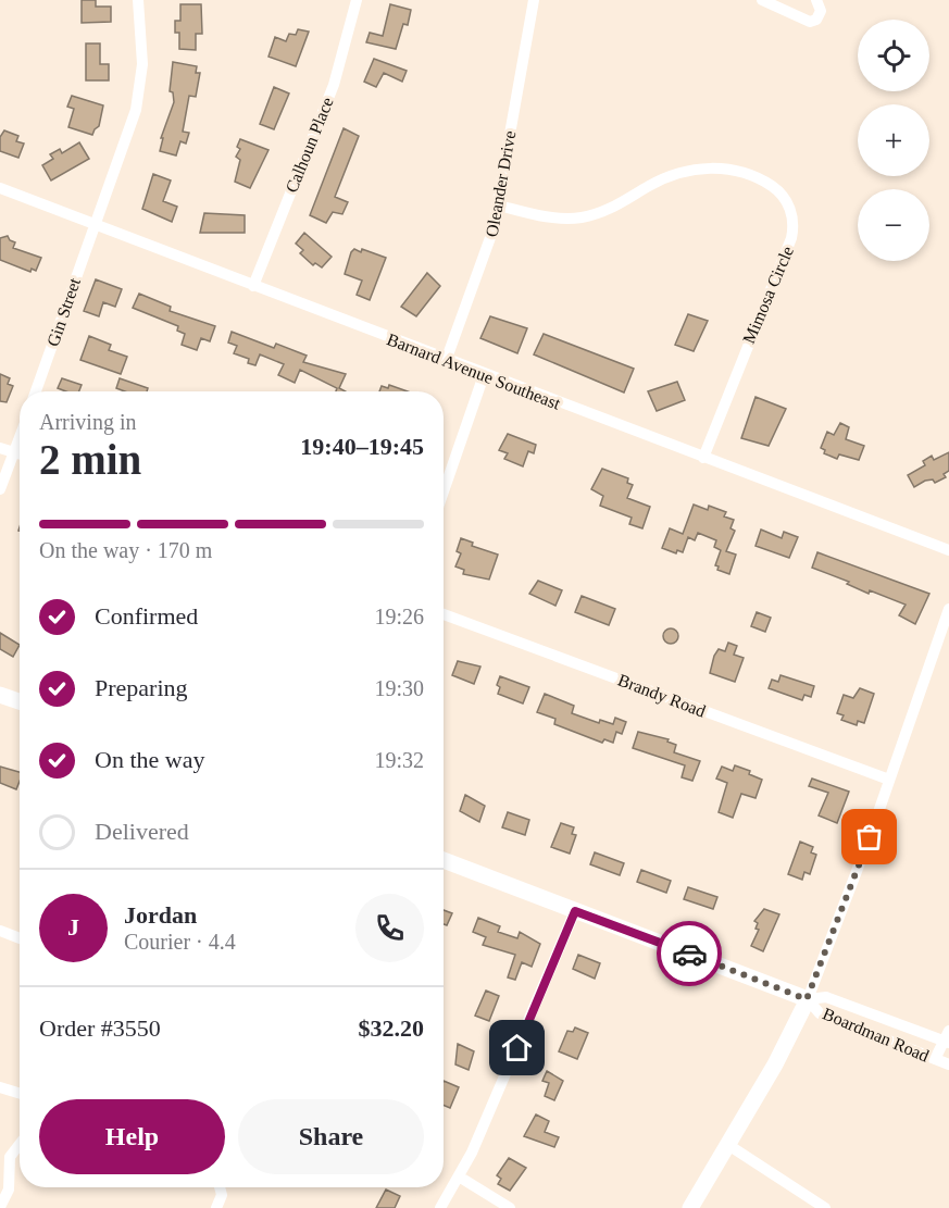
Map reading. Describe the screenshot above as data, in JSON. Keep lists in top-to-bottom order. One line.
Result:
{"streets":{"street":["Calhoun Place","Oleander Drive","Mimosa Circle","Gin Street","Barnard Avenue Southeast","Brandy Road","Boardman Road"]},"crossings":[["Calhoun Place","Barnard Avenue Southeast"],["Oleander Drive","Mimosa Circle"],["Oleander Drive","Barnard Avenue Southeast"],["Mimosa Circle","Barnard Avenue Southeast"],["Gin Street","Barnard Avenue Southeast"]],"page":{"map_buttons":["+","−"],"heading":["2 min","Arriving in","19:40–19:45"],"panel":["Jordan","Courier · 4.4","Order #3550","$32.20"],"bar":"On the way · 170 m","list":[["Confirmed","19:26"],["Preparing","19:30"],["On the way","19:32"],"Delivered"],"round":"J","buttons":["Help","Share"]}}
